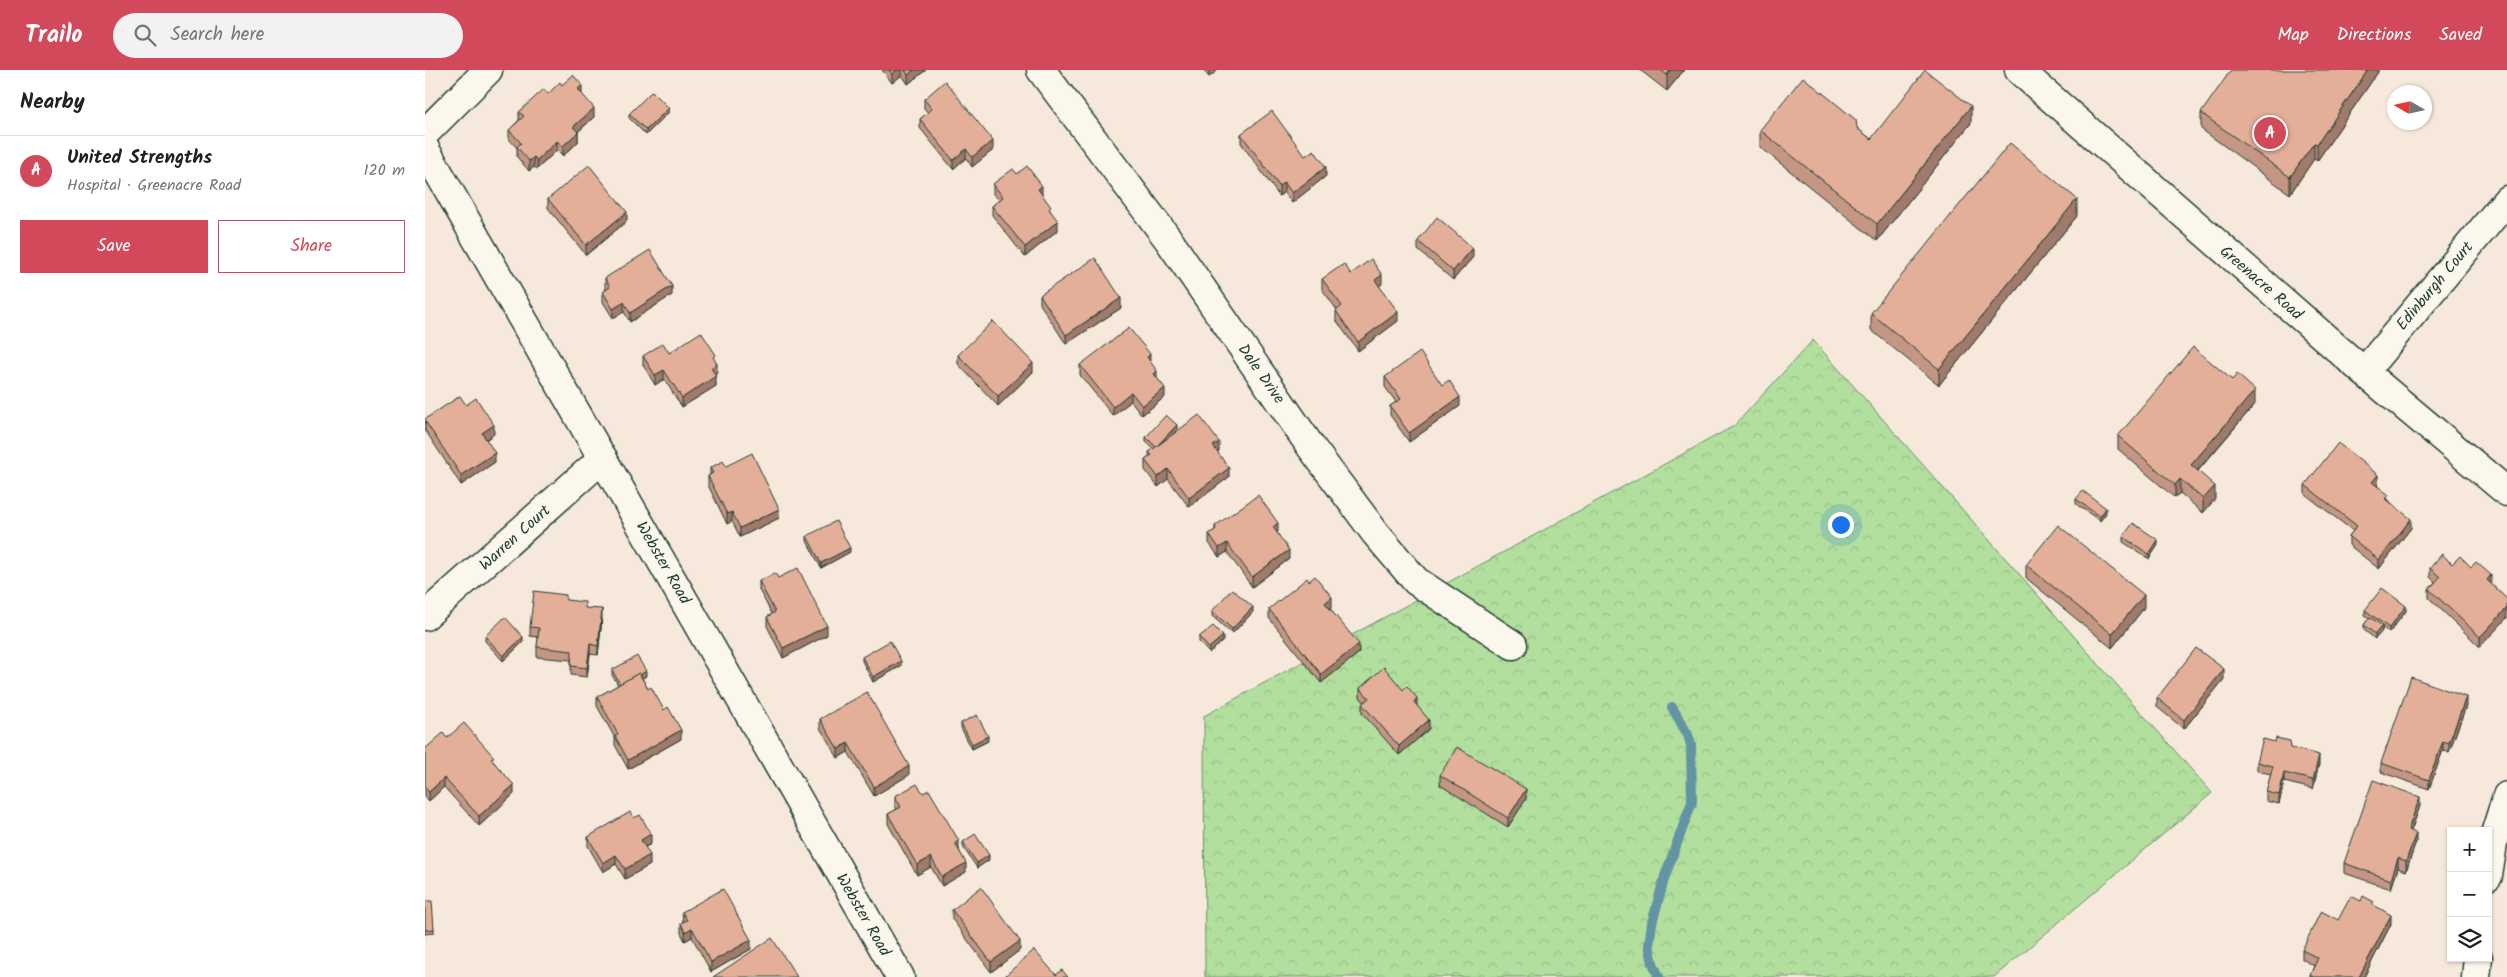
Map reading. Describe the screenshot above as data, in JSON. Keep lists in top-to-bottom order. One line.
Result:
{"streets":{"street":["Greenacre Road","Edinburgh Court","Dale Drive","Warren Court","Webster Road"]},"crossings":[["Greenacre Road","Edinburgh Court"],["Warren Court","Webster Road"]],"north":"left","page":{"header":"Trailo","search":"Search here","nav":["Map","Directions","Saved"],"heading":"Nearby","pins":"A","list":[{"mark":"A","name":"United Strengths","note":"Hospital · Greenacre Road","value":"120 m"}],"buttons":["Save","Share"],"map_buttons":["+","−"]}}
